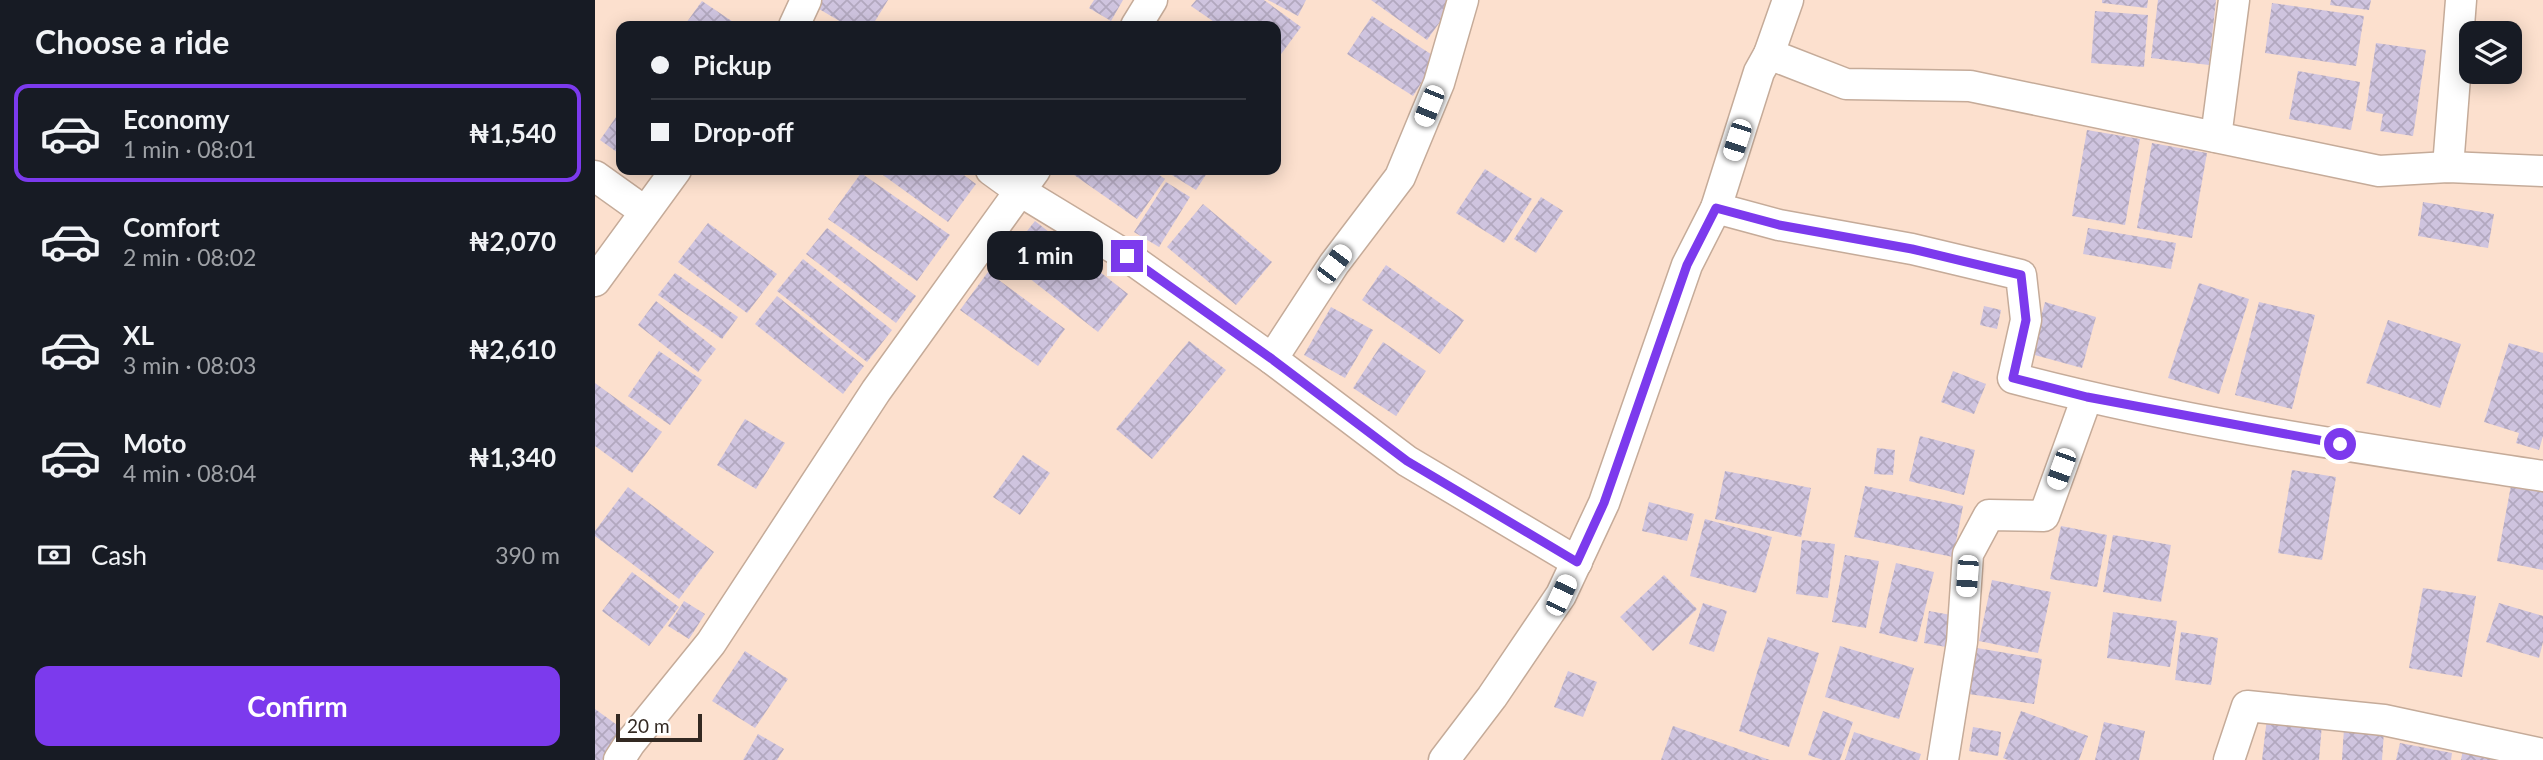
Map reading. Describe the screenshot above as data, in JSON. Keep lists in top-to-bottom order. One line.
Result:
{"scale_bar":"20 m","page":{"heading":"Choose a ride","banner":["Pickup","Drop-off"],"list":[{"name":"Economy","note":"1 min · 08:01","value":"₦1,540"},{"name":"Comfort","note":"2 min · 08:02","value":"₦2,070"},{"name":"XL","note":"3 min · 08:03","value":"₦2,610"},{"name":"Moto","note":"4 min · 08:04","value":"₦1,340"}],"bubble":"1 min","pay":["Cash","390 m"],"buttons":"Confirm","scale":"20 m"}}
